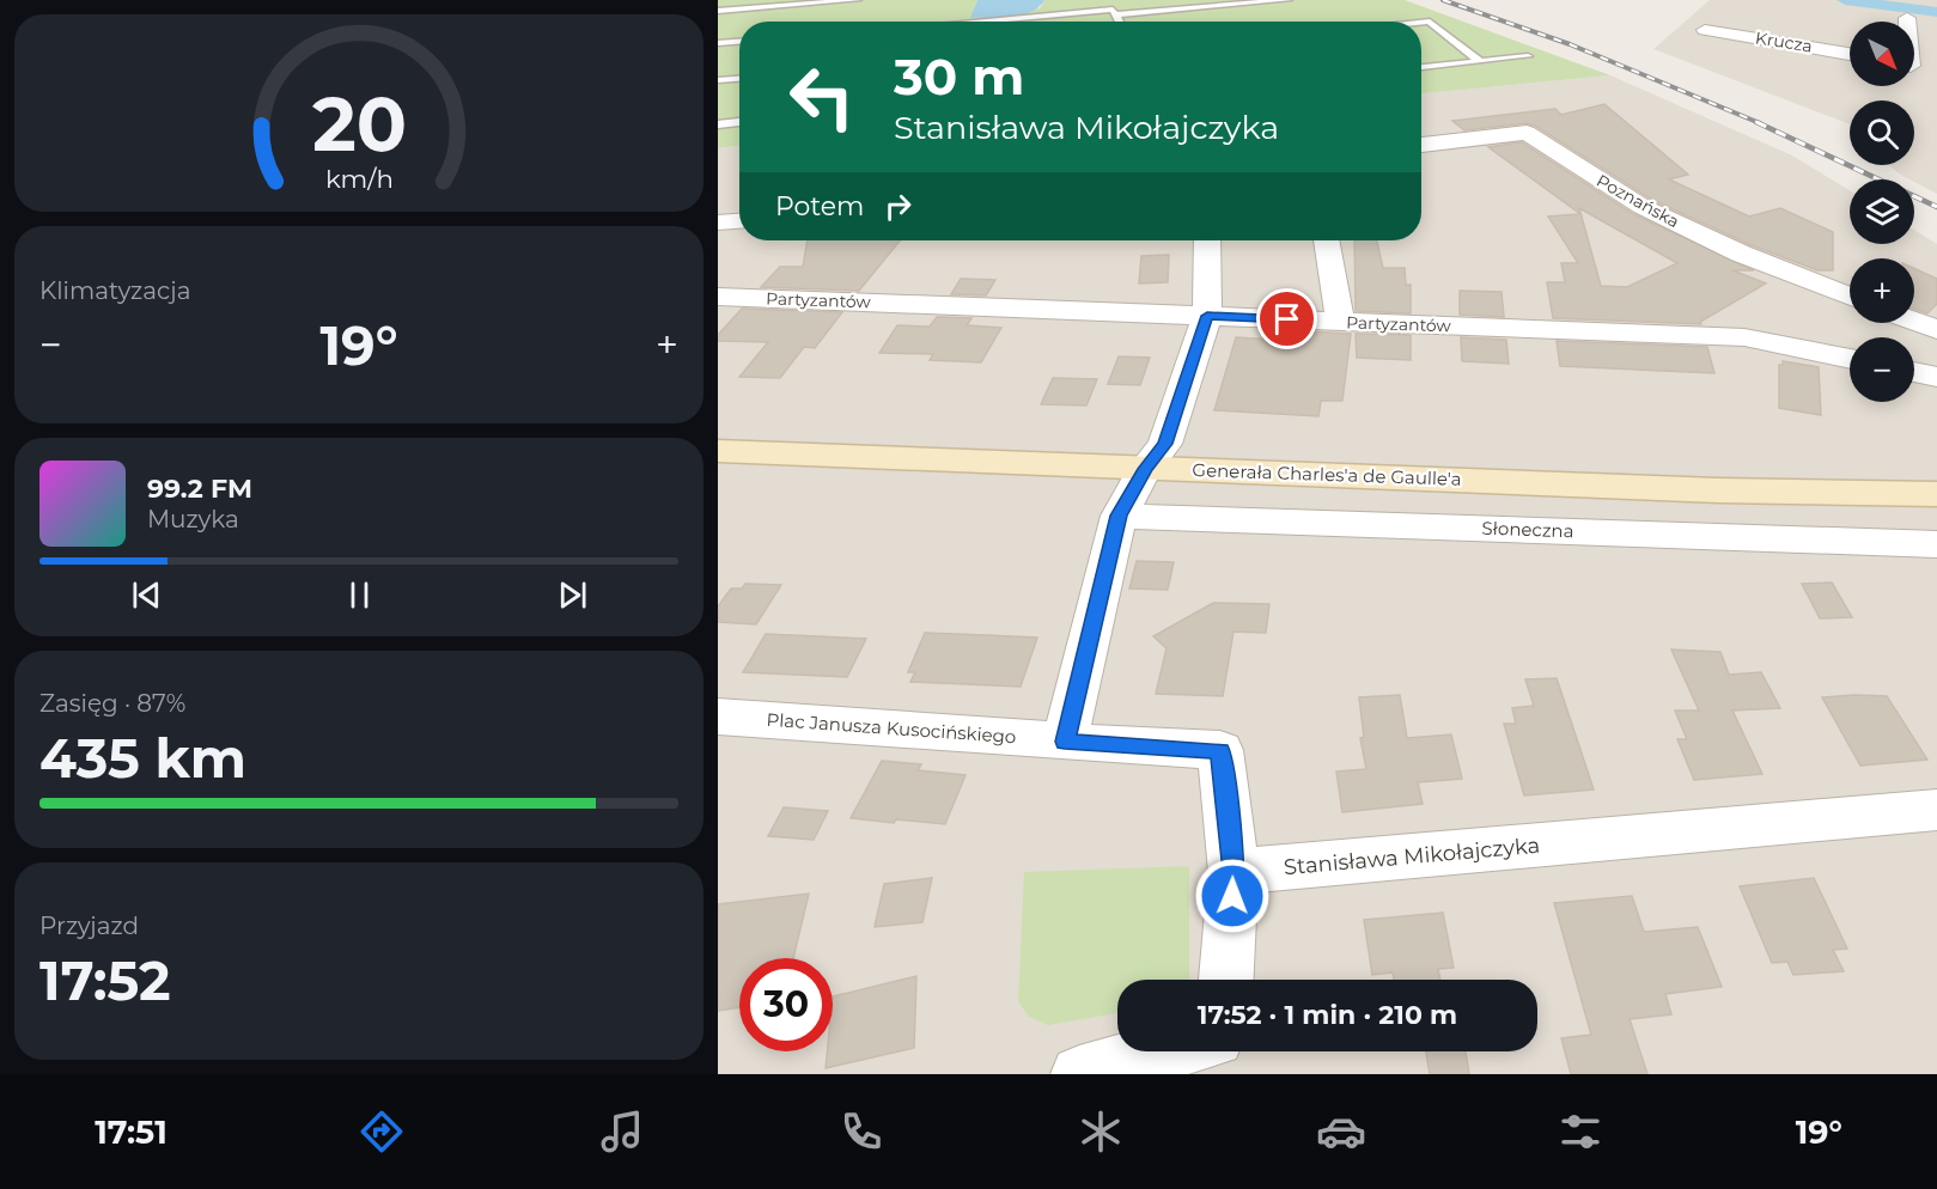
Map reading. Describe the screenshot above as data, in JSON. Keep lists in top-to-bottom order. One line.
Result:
{"streets":{"main road":["Generała Charles'a de Gaulle'a"],"street":["Krucza","Poznańska","Partyzantów","Słoneczna","Plac Janusza Kusocińskiego","Stanisława Mikołajczyka"]},"north":"bottom right","page":{"map_buttons":["+","−"],"turn":["30 m","Stanisława Mikołajczyka"],"then":"Potem","tile":["Klimatyzacja",["Zasięg · 87%","435 km"],["Przyjazd","17:52"]],"heat":["−","19°","+"],"song":["99.2 FM","Muzyka"],"limit":"30","trip":"17:52 · 1 min · 210 m","tabs":["17:51","19°"],"gauge":["20","km/h"]}}
